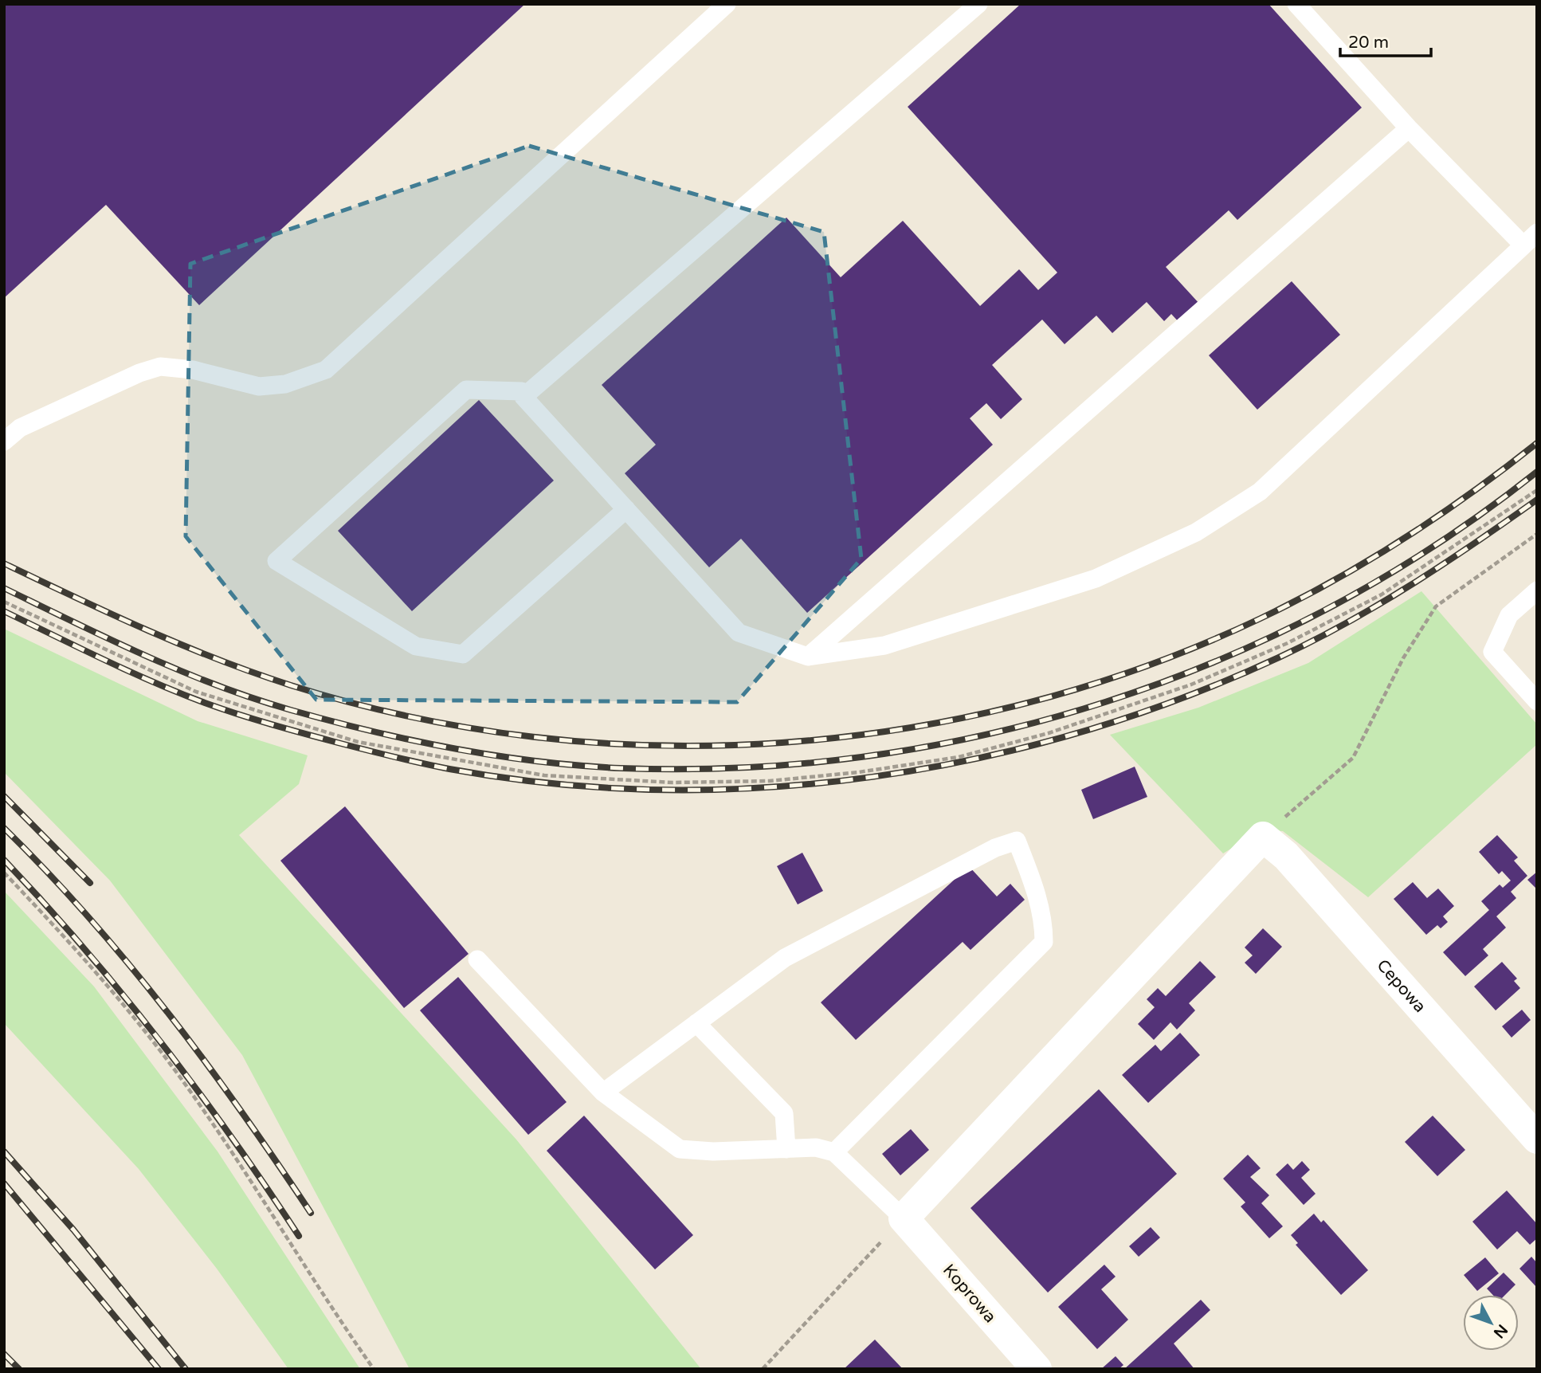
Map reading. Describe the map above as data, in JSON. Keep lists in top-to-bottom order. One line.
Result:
{"streets":{"street":["Cepowa","Koprowa"]},"scale_bar":"20 m","north":"bottom right"}
